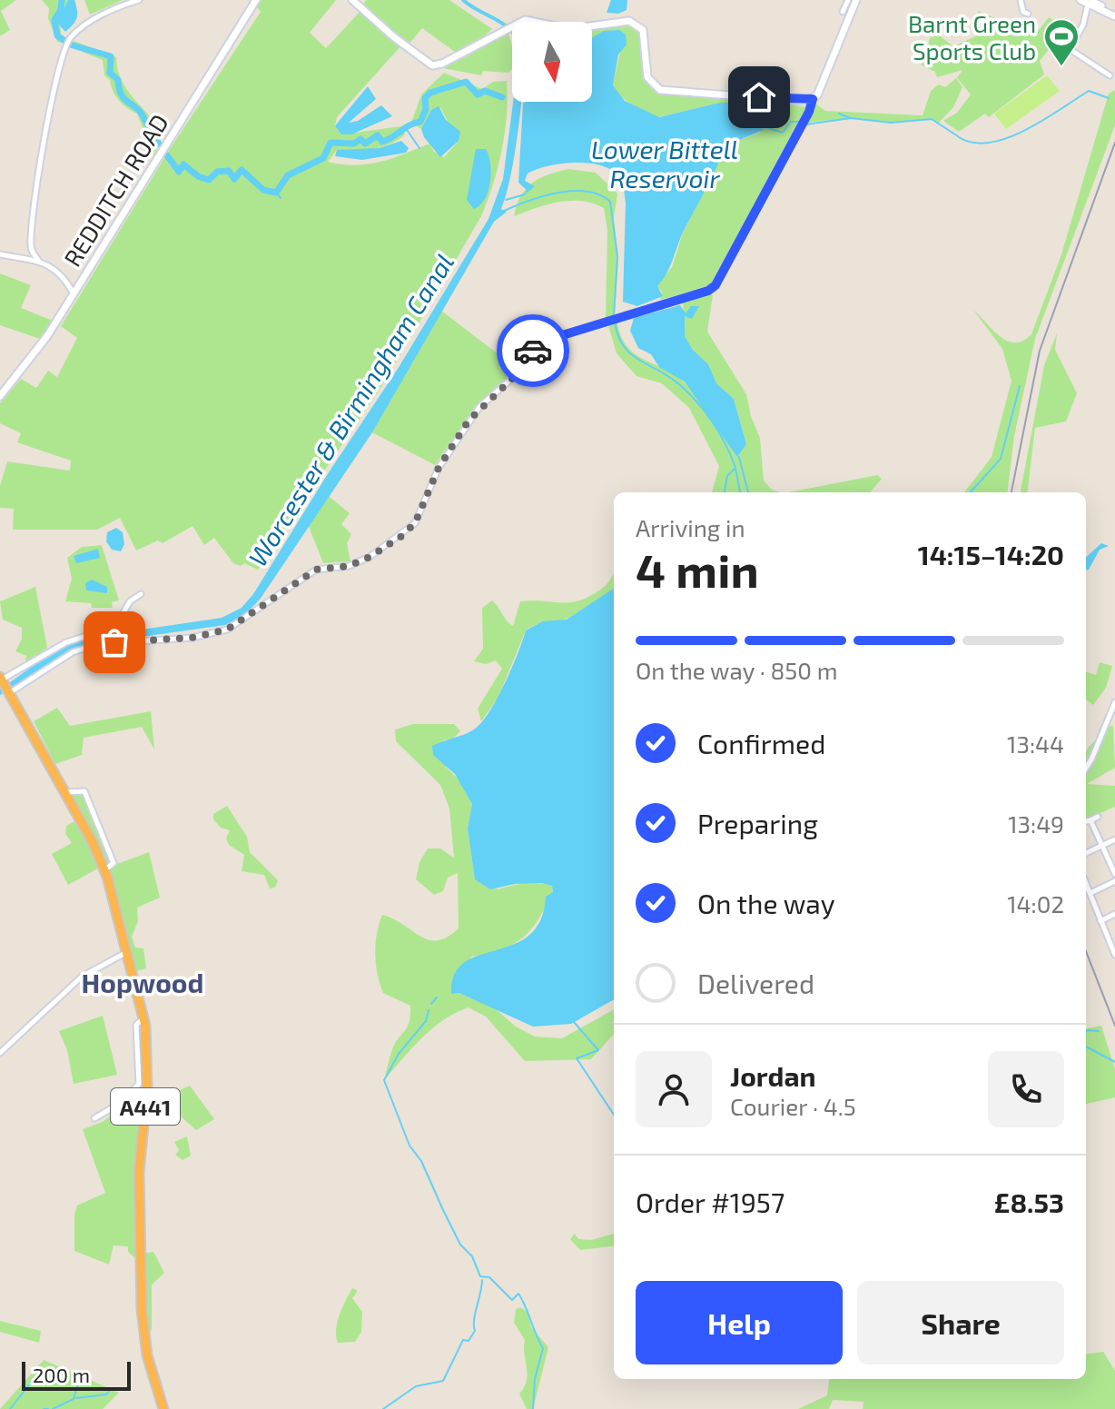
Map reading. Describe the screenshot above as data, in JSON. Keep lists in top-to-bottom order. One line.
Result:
{"streets":{"highway":["A441"],"main road":["REDDITCH ROAD"]},"districts":["Hopwood"],"water":["Lower Bittell Reservoir","Worcester & Birmingham Canal"],"places":{"sports":["Barnt Green Sports Club"]},"scale_bar":"200 m","north":"bottom","page":{"heading":["4 min","Arriving in","14:15–14:20"],"panel":["Jordan","Courier · 4.5","Order #1957","£8.53"],"bar":"On the way · 850 m","list":[["Confirmed","13:44"],["Preparing","13:49"],["On the way","14:02"],"Delivered"],"buttons":["Help","Share"],"scale":"200 m"}}
